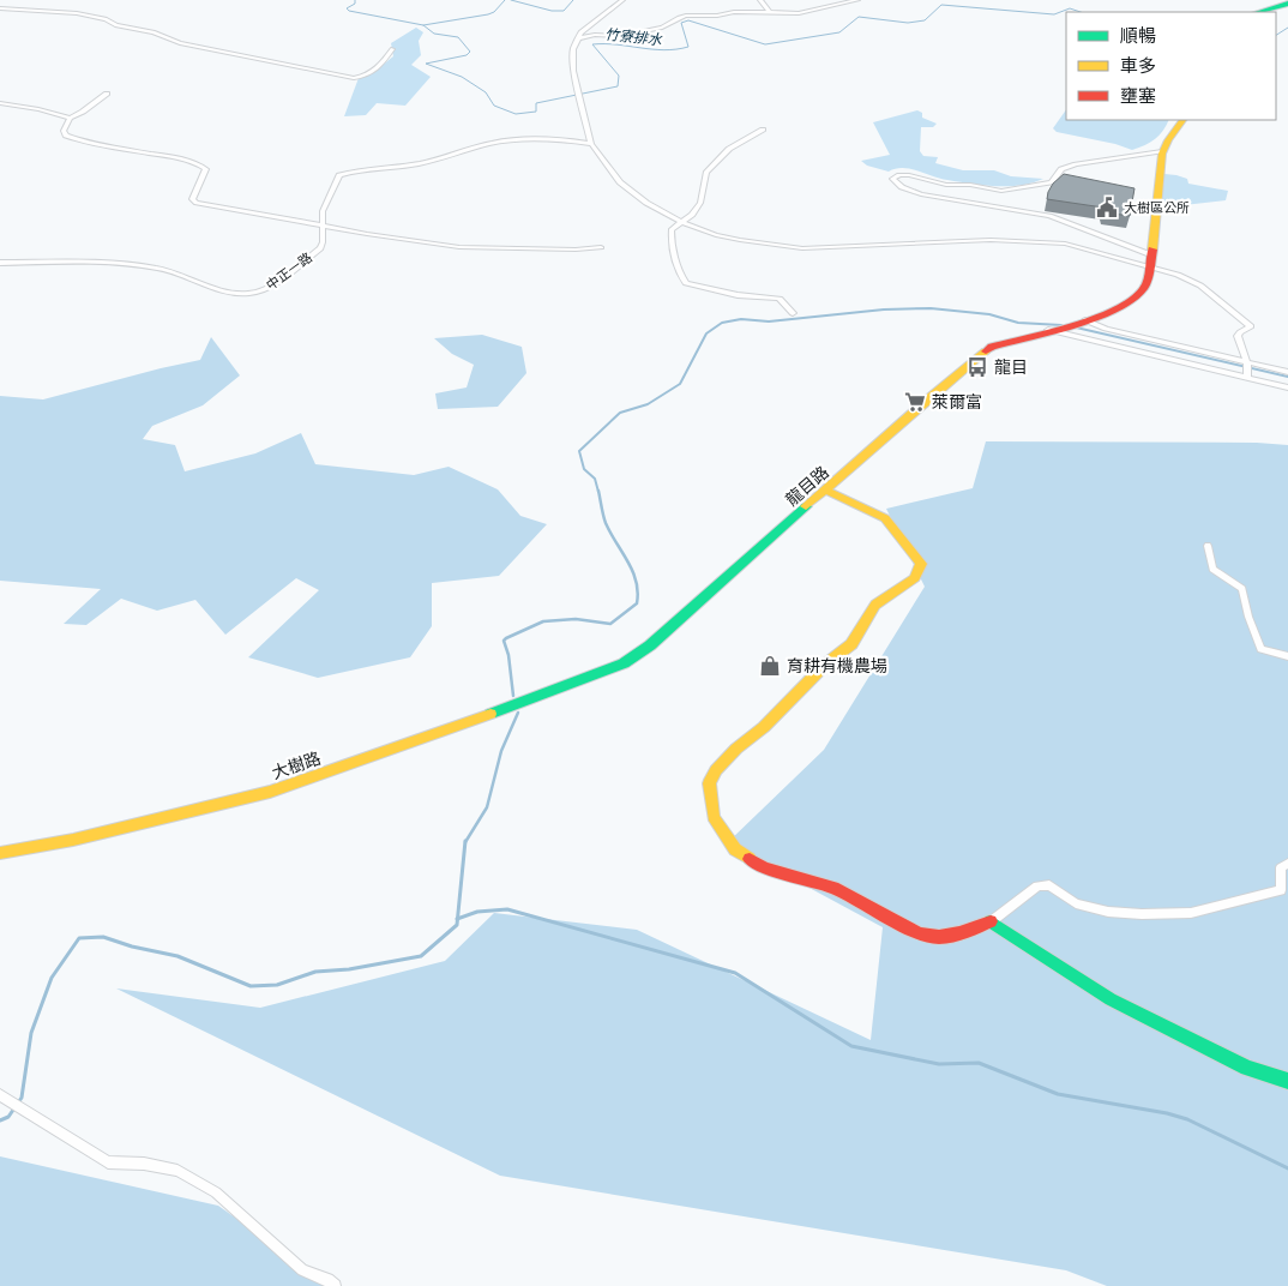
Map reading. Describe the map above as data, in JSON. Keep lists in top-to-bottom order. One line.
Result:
{"streets":{"street":["中正一路","龍目路","大樹路"]},"crossings":[["龍目路","大樹路"]],"water":["竹寮排水"],"places":{"public building":["大樹區公所"],"bus stop":["龍目"],"supermarket":["萊爾富"],"shop":["育耕有機農場"]},"legend":["順暢","車多","壅塞"]}
